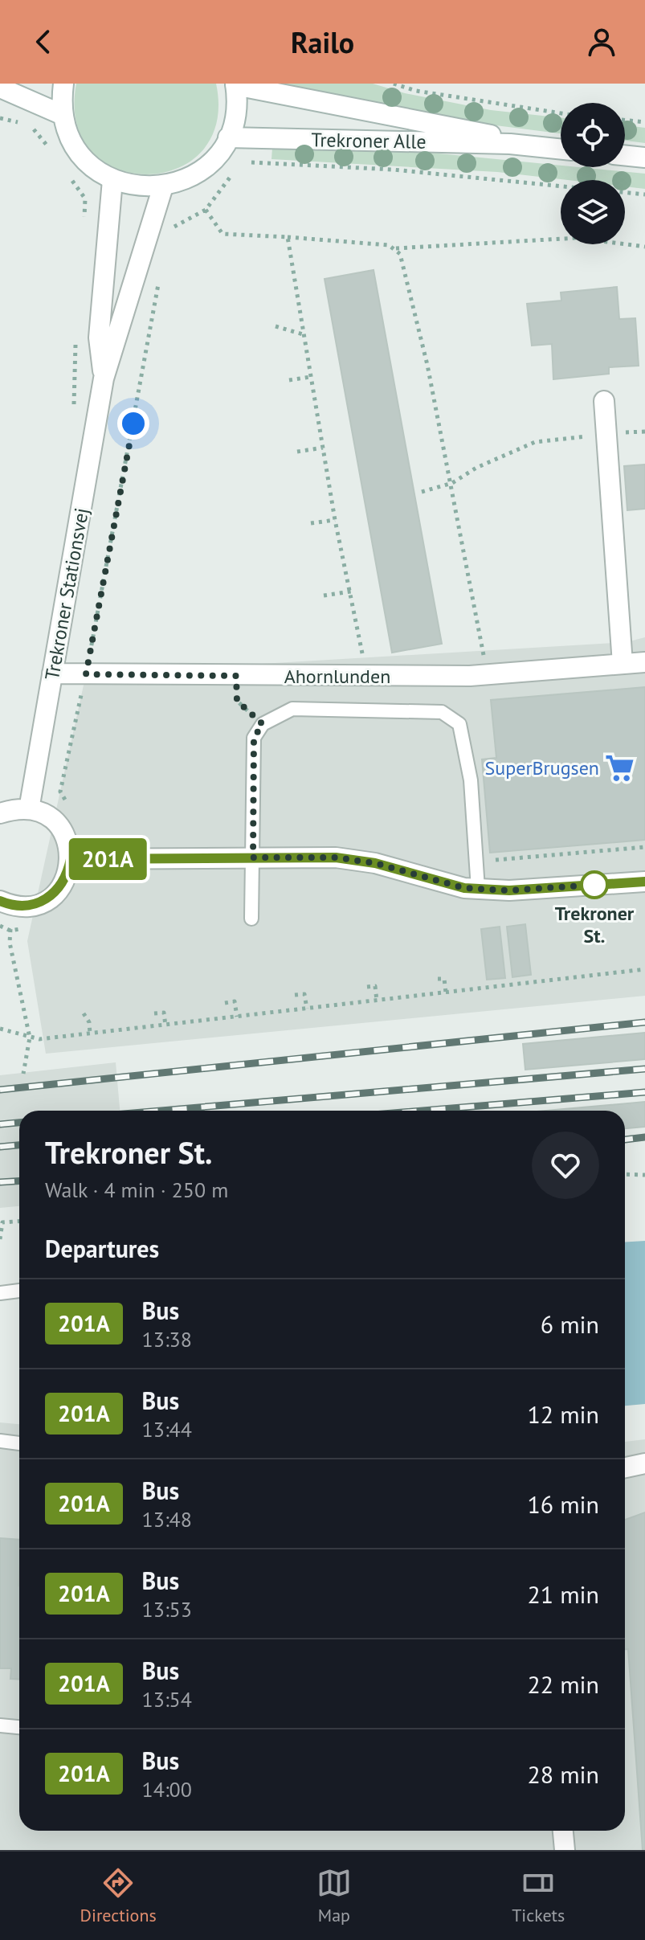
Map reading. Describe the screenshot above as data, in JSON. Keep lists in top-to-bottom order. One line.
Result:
{"streets":{"street":["Trekroner Alle","Trekroner Stationsvej","Ahornlunden"]},"crossings":[["Trekroner Stationsvej","Ahornlunden"]],"places":{"supermarket":["SuperBrugsen"],"other":["Trekroner St."]},"lines":["bus line 201A"],"page":{"header":"Railo","on_map":"201A","heading":[["Trekroner St.","Walk · 4 min · 250 m"],"Departures"],"list":[{"mark":"201A","name":"Bus","note":"13:38","value":"6 min"},{"mark":"201A","name":"Bus","note":"13:44","value":"12 min"},{"mark":"201A","name":"Bus","note":"13:48","value":"16 min"},{"mark":"201A","name":"Bus","note":"13:53","value":"21 min"},{"mark":"201A","name":"Bus","note":"13:54","value":"22 min"},{"mark":"201A","name":"Bus","note":"14:00","value":"28 min"}],"tabs":["Directions","Map","Tickets"]}}
